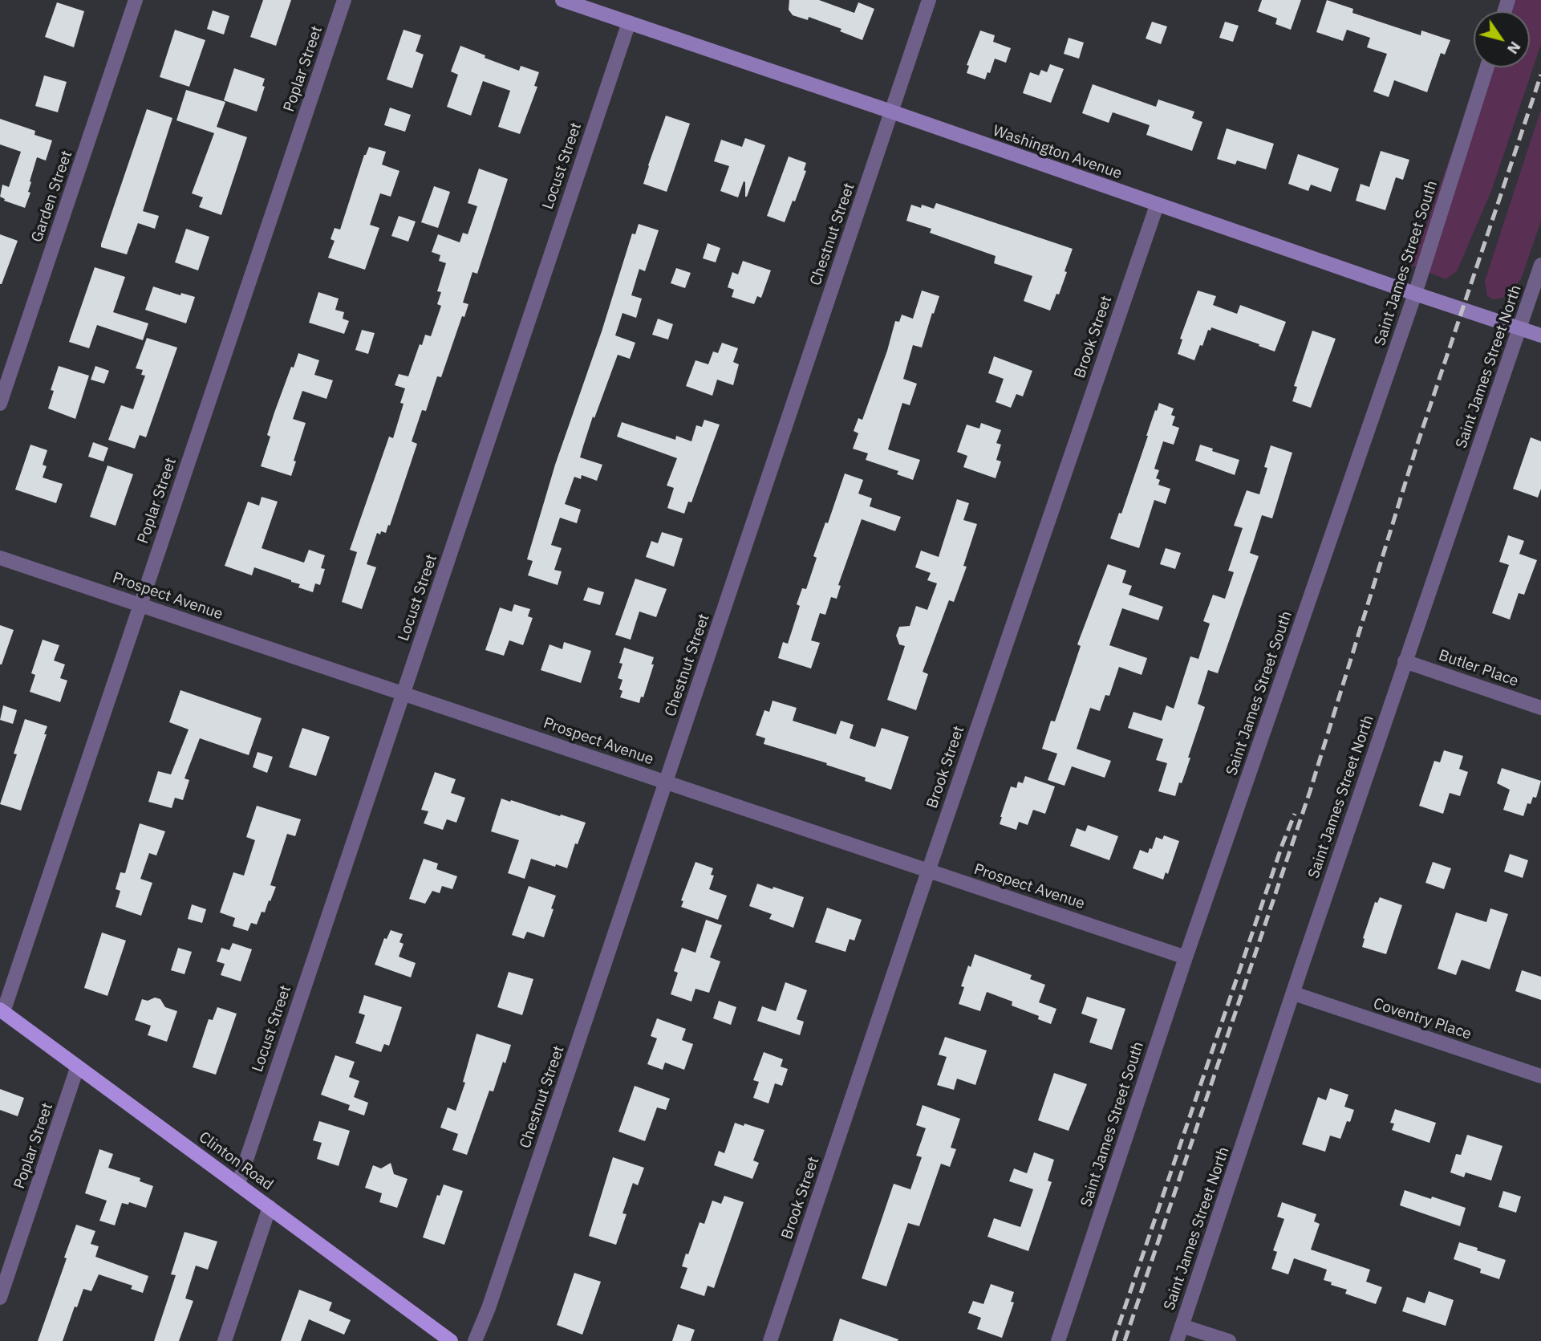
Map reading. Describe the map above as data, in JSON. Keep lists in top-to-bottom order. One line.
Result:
{"streets":{"main road":["Washington Avenue","Clinton Road"],"street":["Poplar Street","Locust Street","Garden Street","Chestnut Street","Saint James Street South","Brook Street","Saint James Street North","Prospect Avenue","Butler Place","Coventry Place"]},"crossings":[["Poplar Street","Prospect Avenue"],["Poplar Street","Clinton Road"],["Washington Avenue","Locust Street"],["Washington Avenue","Chestnut Street"],["Washington Avenue","Saint James Street South"],["Washington Avenue","Brook Street"],["Washington Avenue","Saint James Street North"],["Locust Street","Prospect Avenue"],["Locust Street","Clinton Road"],["Chestnut Street","Prospect Avenue"],["Saint James Street South","Prospect Avenue"],["Brook Street","Prospect Avenue"],["Saint James Street North","Butler Place"],["Saint James Street North","Coventry Place"]],"north":"bottom right"}
